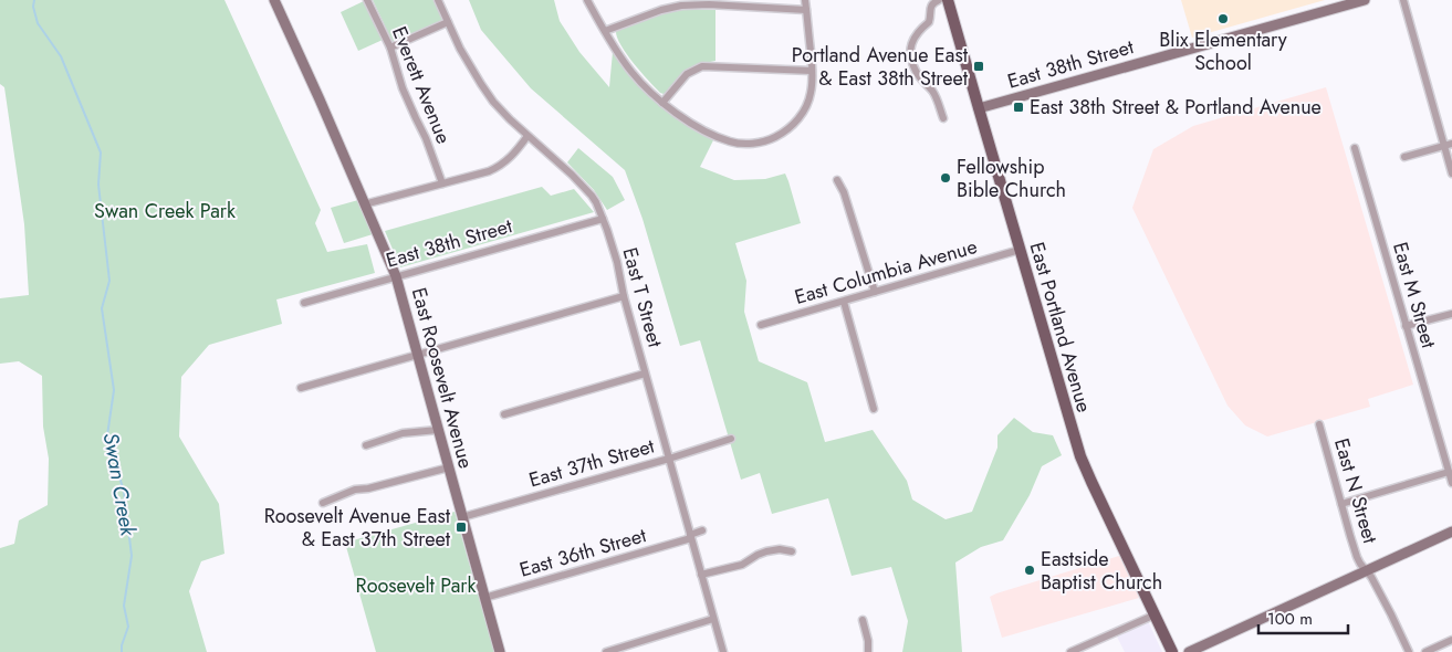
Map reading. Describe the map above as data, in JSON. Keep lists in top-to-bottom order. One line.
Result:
{"streets":{"main road":["East Portland Avenue"],"street":["East 38th Street","Everett Avenue","East Columbia Avenue","East M Street","East T Street","East Roosevelt Avenue","East 37th Street","East N Street","East 36th Street"]},"crossings":[["East 38th Street","East T Street"],["East 38th Street","East Portland Avenue"],["East 38th Street","East Roosevelt Avenue"],["East Columbia Avenue","East Portland Avenue"],["East T Street","East 37th Street"],["East T Street","East 36th Street"],["East Roosevelt Avenue","East 37th Street"],["East Roosevelt Avenue","East 36th Street"]],"water":["Swan Creek"],"parks":["Swan Creek Park","Roosevelt Park"],"places":{"other":["Blix Elementary School","Fellowship Bible Church","Eastside Baptist Church"],"transit":["Portland Avenue East & East 38th Street","East 38th Street & Portland Avenue","Roosevelt Avenue East & East 37th Street"]},"scale_bar":"100 m"}
